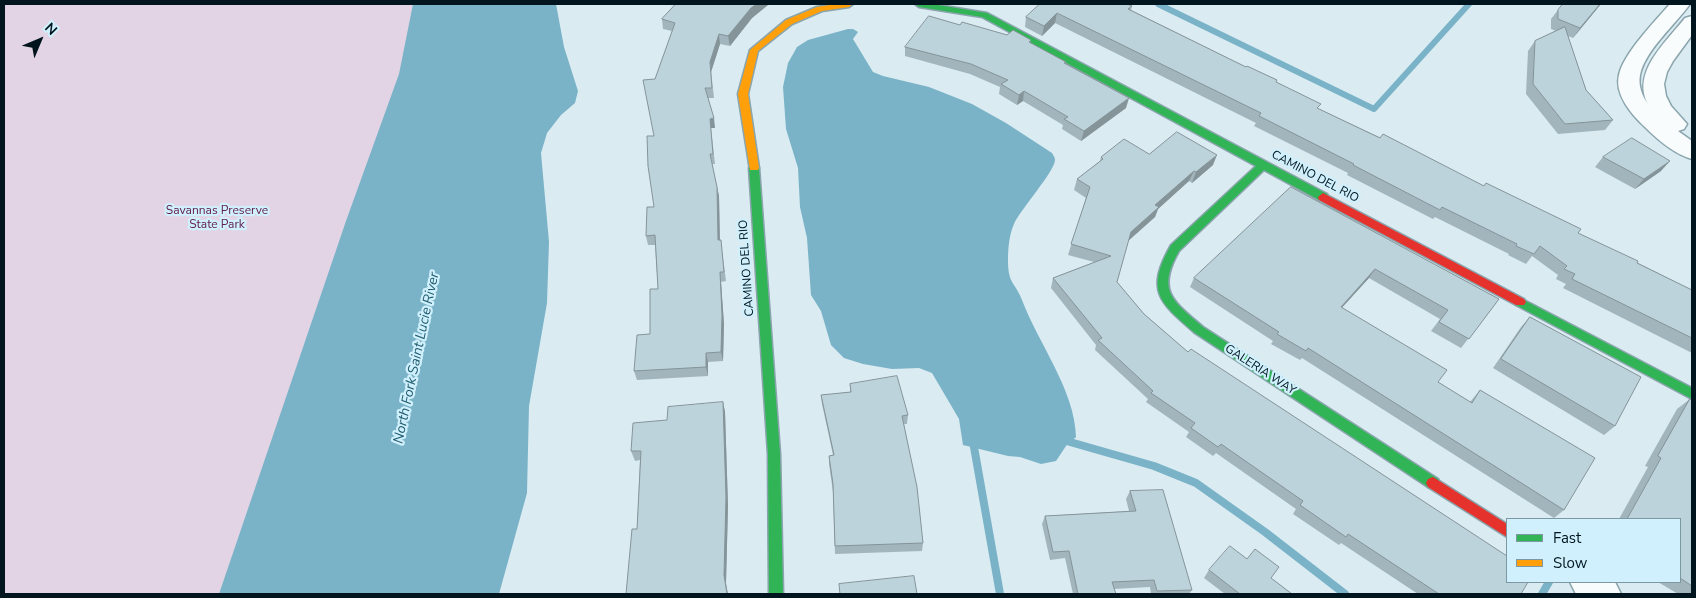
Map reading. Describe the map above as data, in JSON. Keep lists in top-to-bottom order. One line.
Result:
{"streets":{"street":["CAMINO DEL RIO","GALERIA WAY"]},"crossings":[["CAMINO DEL RIO","GALERIA WAY"]],"water":["North Fork Saint Lucie River"],"parks":["Savannas Preserve State Park"],"legend":["Fast","Slow"],"north":"top right"}
